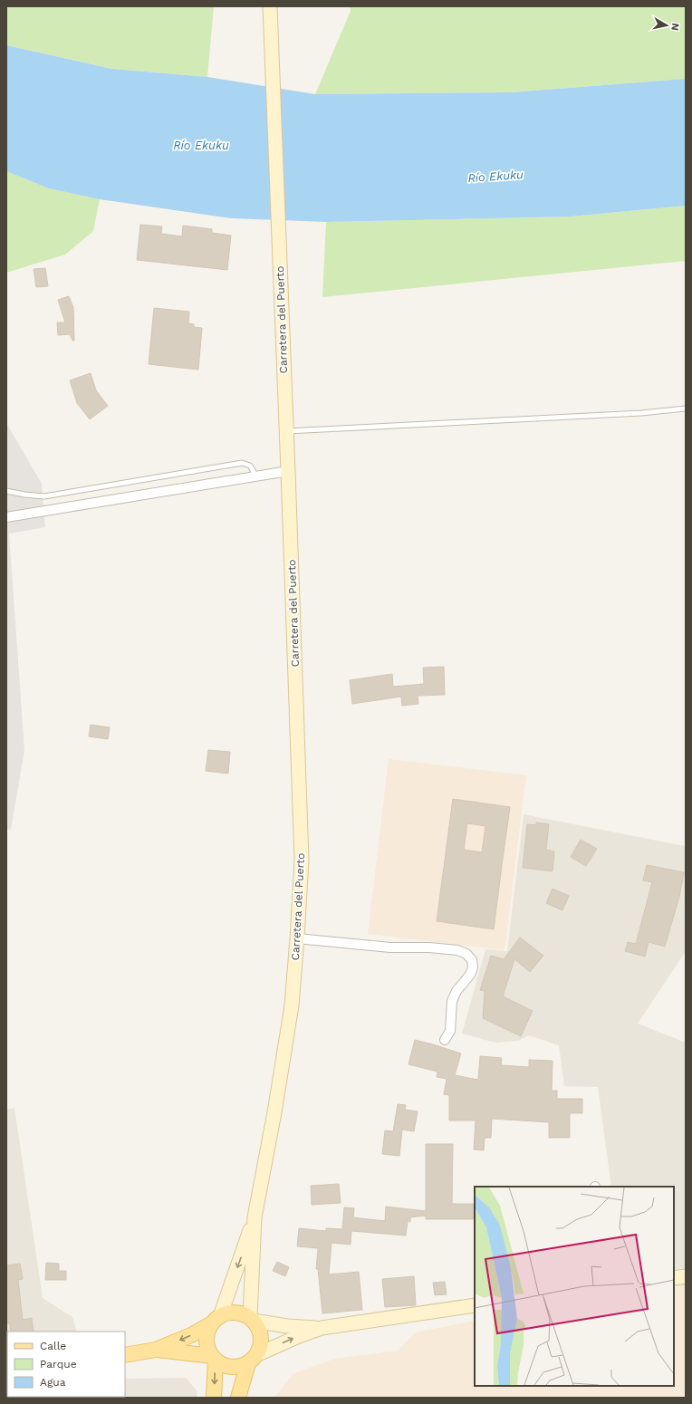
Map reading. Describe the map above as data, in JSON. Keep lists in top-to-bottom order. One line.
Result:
{"streets":{"main road":["Carretera del Puerto"]},"water":["Río Ekuku"],"legend":["Calle","Parque","Agua"],"north":"right"}
